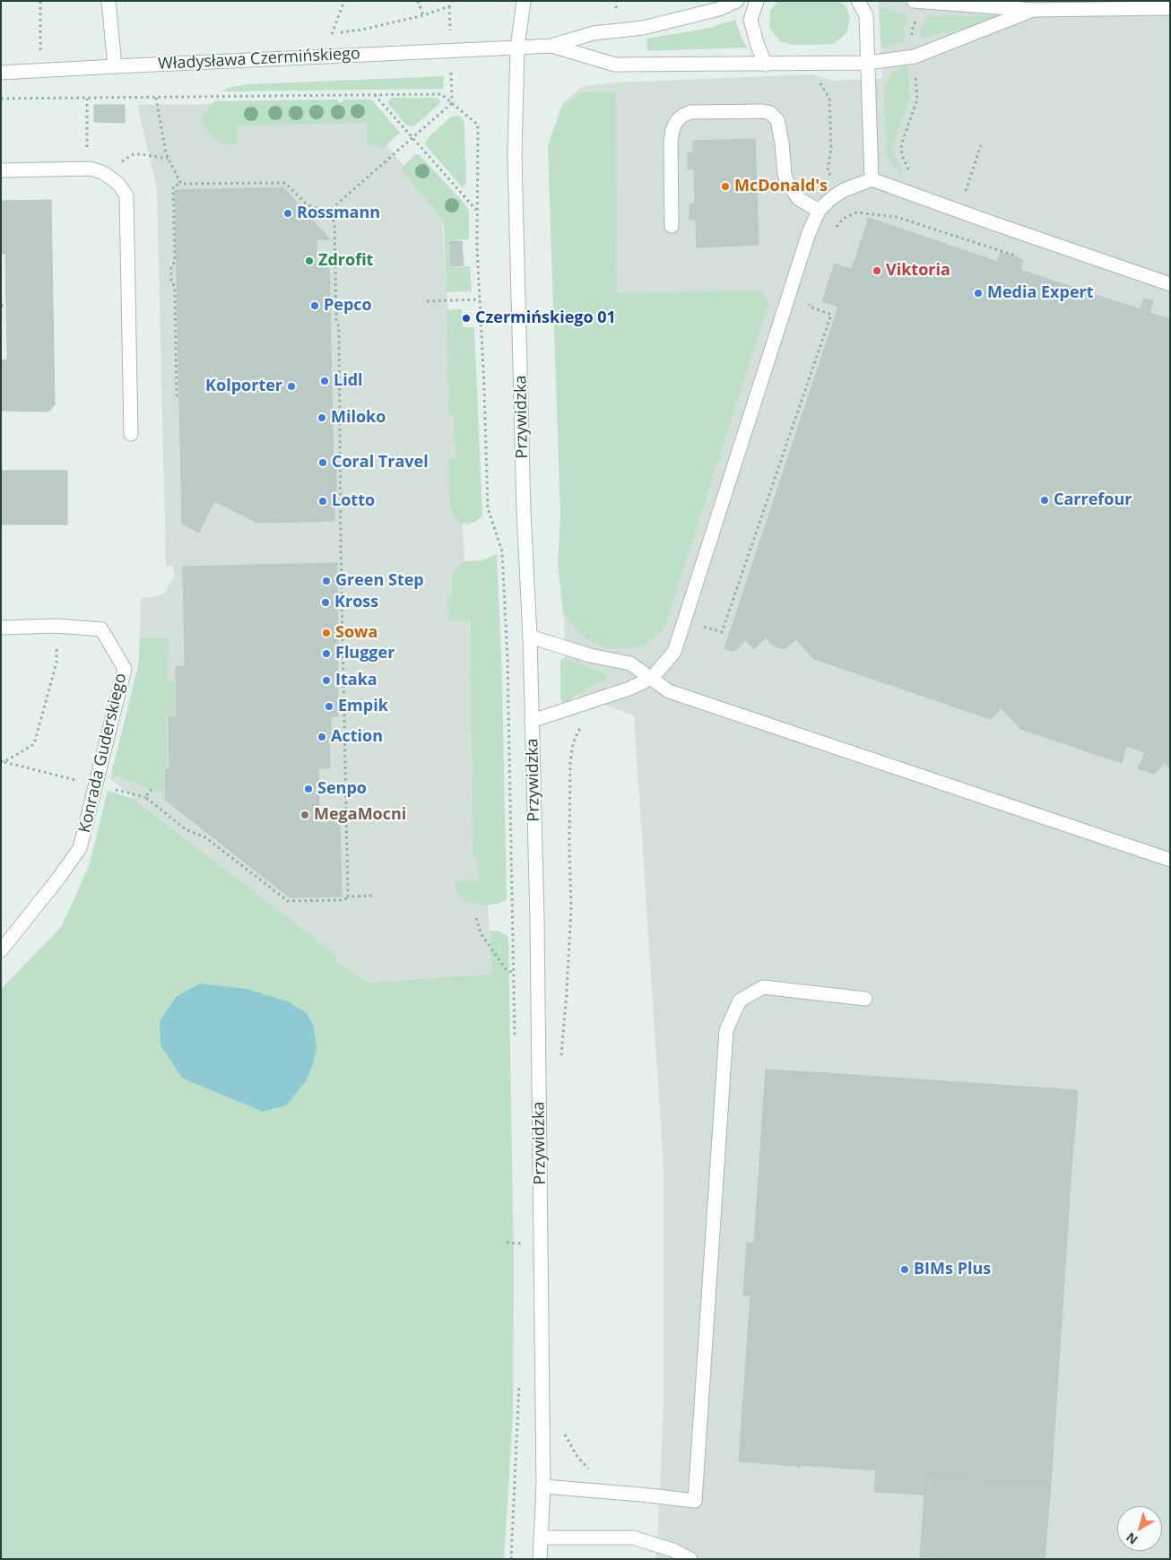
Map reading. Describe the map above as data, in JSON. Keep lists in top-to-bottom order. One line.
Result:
{"streets":{"street":["Władysława Czermińskiego","Przywidzka","Konrada Guderskiego"]},"crossings":[["Władysława Czermińskiego","Przywidzka"]],"places":["McDonald's","Rossmann","Zdrofit","Viktoria","Media Expert","Pepco","Czermińskiego 01","Lidl","Kolporter","Miloko","Coral Travel","Carrefour","Lotto","Green Step","Kross","Sowa","Flugger","Itaka","Empik","Action","Senpo","MegaMocni","BIMs Plus"],"north":"bottom left"}
